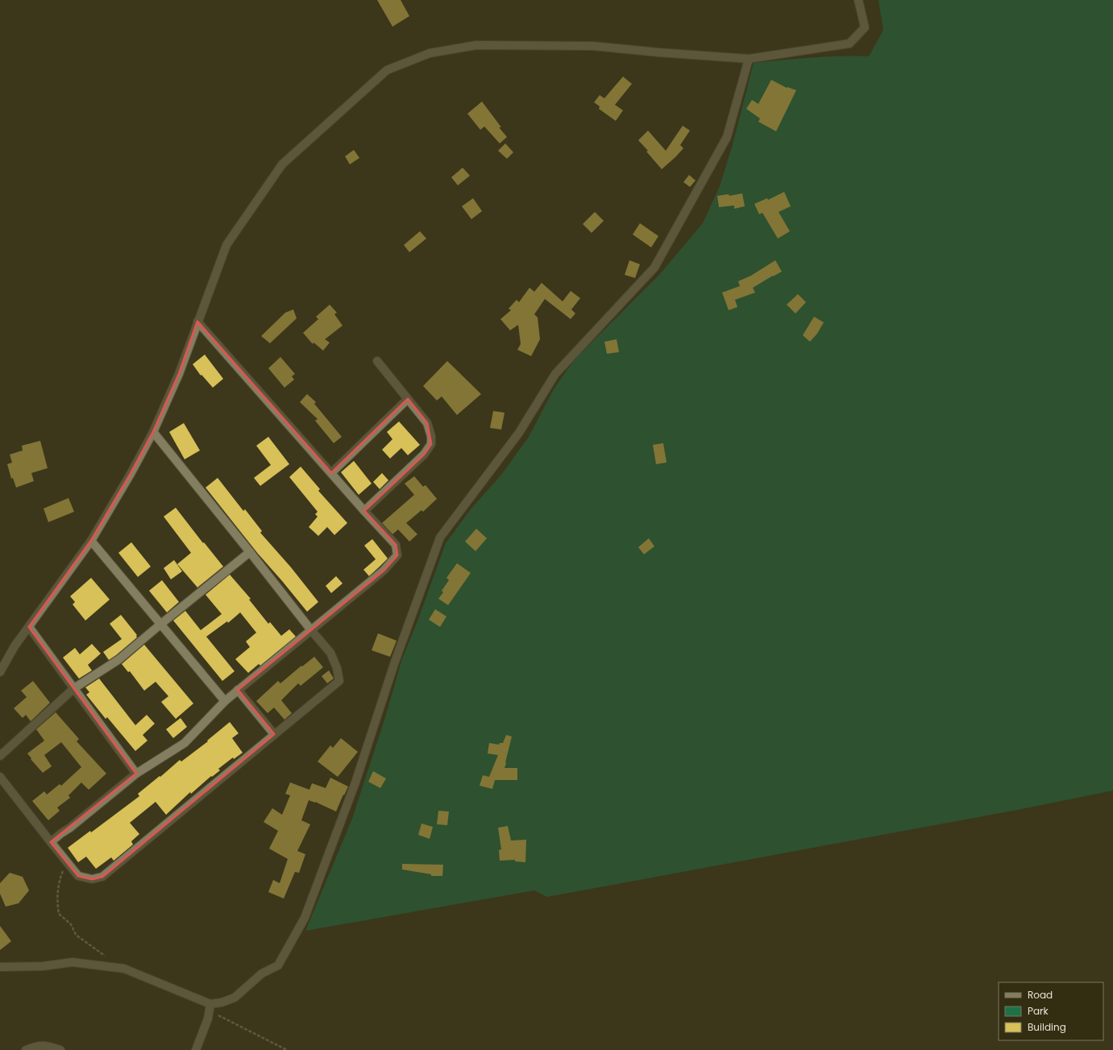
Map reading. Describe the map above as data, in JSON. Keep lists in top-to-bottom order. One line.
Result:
{"legend":["Road","Park","Building"]}
